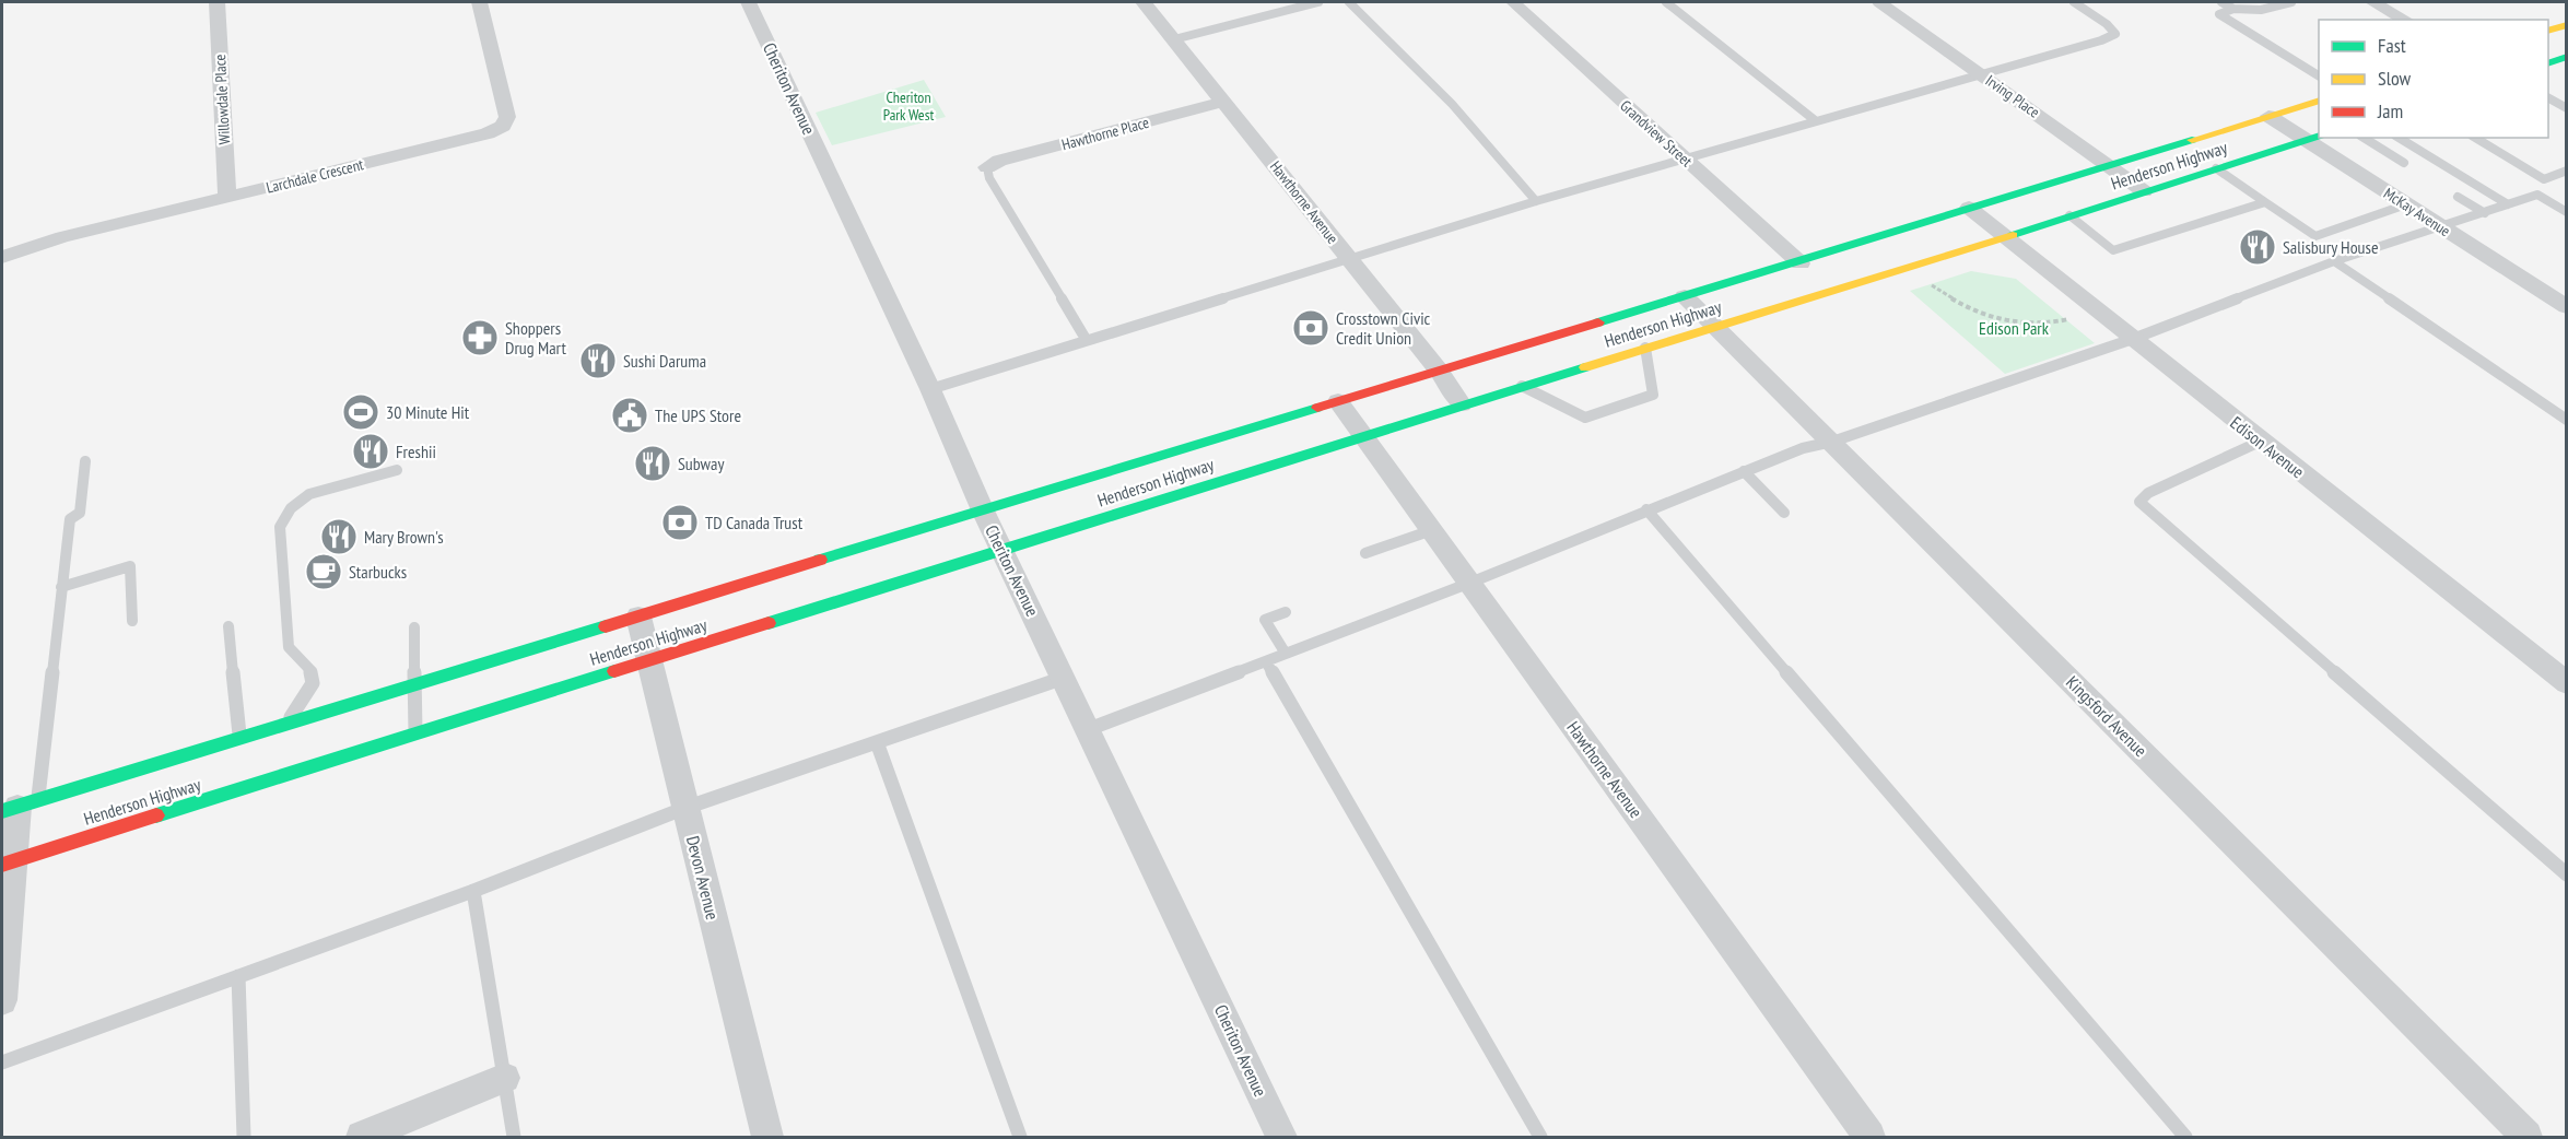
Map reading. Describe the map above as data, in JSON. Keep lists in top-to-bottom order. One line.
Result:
{"streets":{"main road":["Henderson Highway"],"street":["Cheriton Avenue","Irving Place","Willowdale Place","Hawthorne Place","Grandview Street","Larchdale Crescent","Hawthorne Avenue","McKay Avenue","Edison Avenue","Kingsford Avenue","Devon Avenue"]},"crossings":[["Cheriton Avenue","Henderson Highway"],["Irving Place","Henderson Highway"],["Willowdale Place","Larchdale Crescent"],["Hawthorne Place","Hawthorne Avenue"],["Grandview Street","Henderson Highway"],["Henderson Highway","Hawthorne Avenue"],["Henderson Highway","McKay Avenue"],["Henderson Highway","Edison Avenue"],["Henderson Highway","Kingsford Avenue"],["Henderson Highway","Devon Avenue"]],"parks":["Cheriton Park West","Edison Park"],"places":{"restaurant":["Salisbury House","Sushi Daruma","Freshii","Subway","Mary Brown's"],"bank":["Crosstown Civic Credit Union","TD Canada Trust"],"pharmacy":["Shoppers Drug Mart"],"sports":["30 Minute Hit"],"public building":["The UPS Store"],"cafe":["Starbucks"]},"legend":["Fast","Slow","Jam"]}
